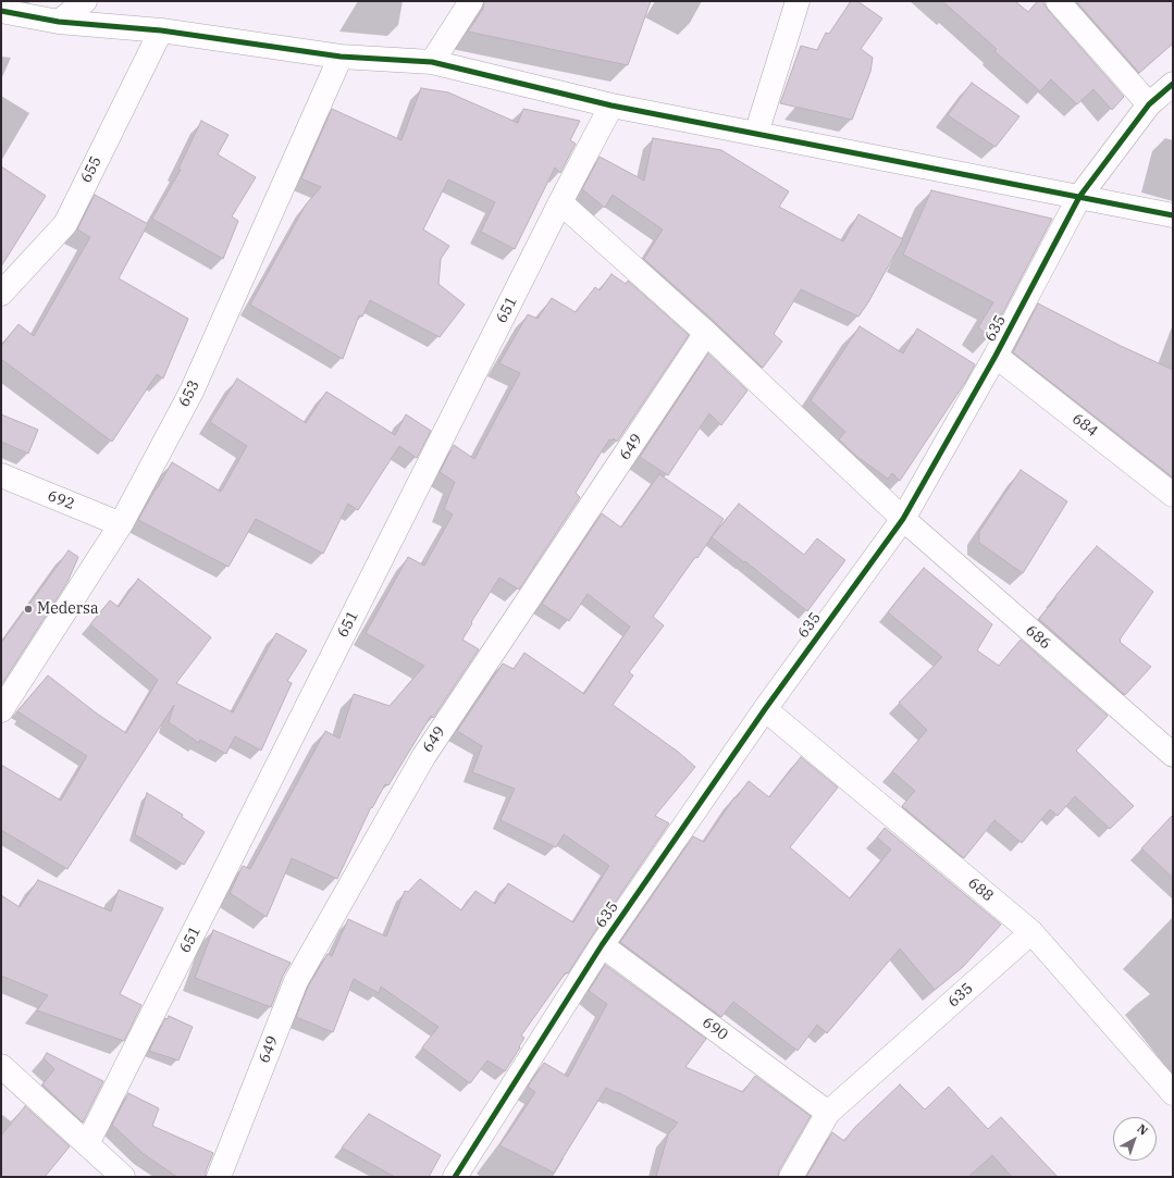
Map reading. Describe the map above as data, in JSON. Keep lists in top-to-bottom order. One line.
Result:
{"streets":{"street":["655","651","635","653","684","649","692","686","688","690"]},"crossings":[["651","686"],["635","684"],["635","686"],["635","688"],["635","690"],["653","692"],["649","686"]],"places":["Medersa"],"north":"top right"}
